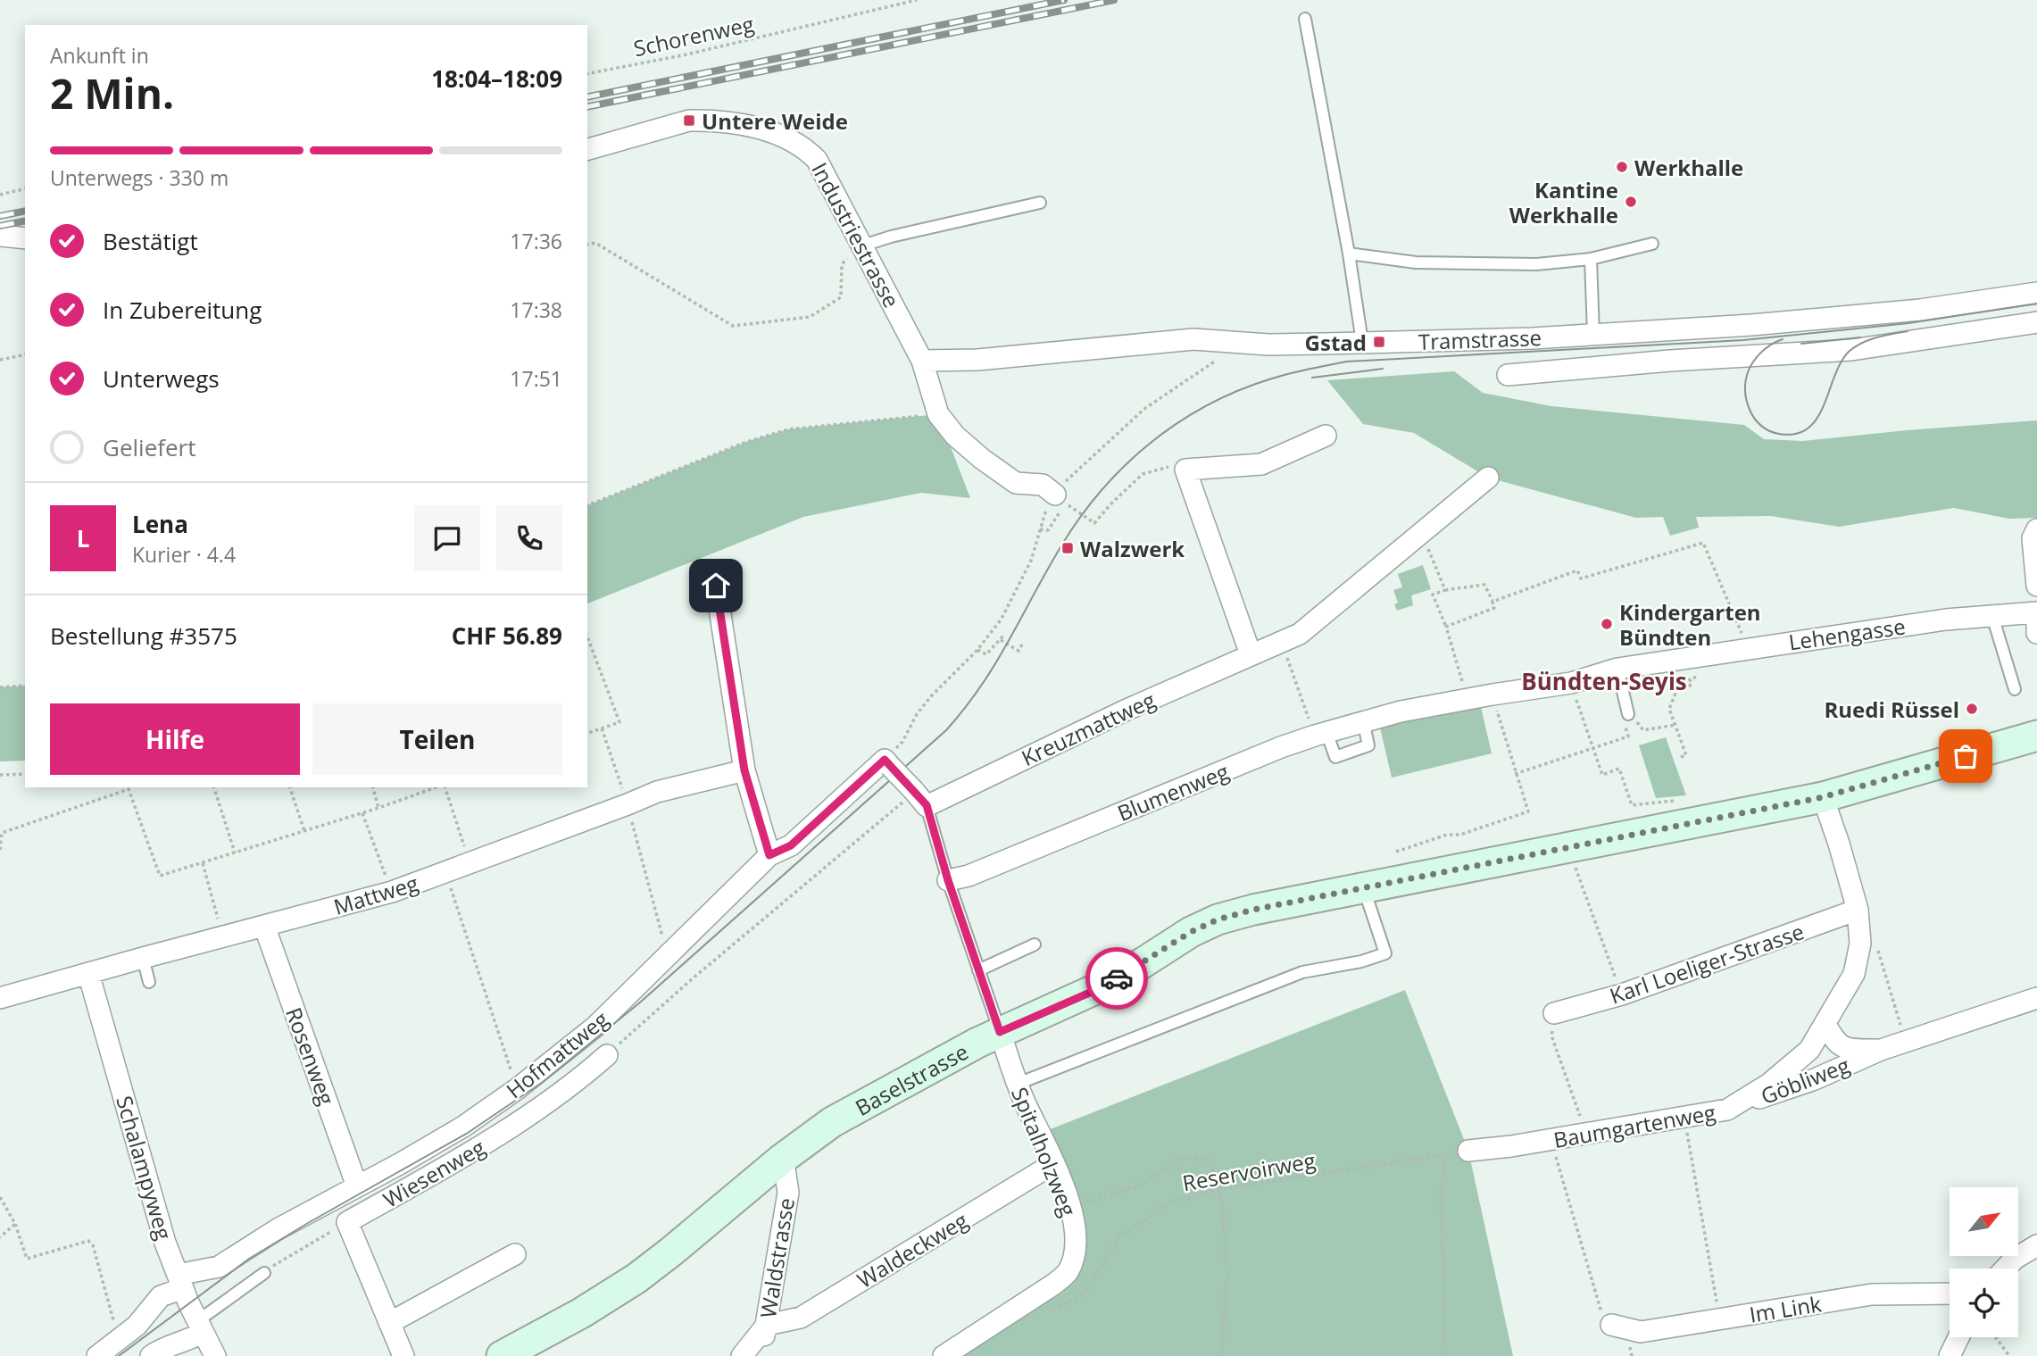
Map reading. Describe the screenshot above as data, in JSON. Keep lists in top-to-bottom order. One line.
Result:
{"streets":{"main road":["Baselstrasse"],"street":["Industriestrasse","Tramstrasse","Lehengasse","Kreuzmattweg","Blumenweg","Mattweg","Karl Loeliger-Strasse","Hofmattweg","Rosenweg","Göbliweg","Baumgartenweg","Spitalholzweg","Schalampyweg","Wiesenweg","Waldeckweg","Waldstrasse","Im Link"],"path":["Schorenweg","Reservoirweg"]},"crossings":[["Industriestrasse","Tramstrasse"],["Lehengasse","Blumenweg"],["Mattweg","Rosenweg"],["Mattweg","Schalampyweg"],["Karl Loeliger-Strasse","Baumgartenweg"],["Hofmattweg","Rosenweg"],["Hofmattweg","Schalampyweg"],["Baselstrasse","Baumgartenweg"],["Baselstrasse","Spitalholzweg"],["Baselstrasse","Waldstrasse"],["Göbliweg","Baumgartenweg"],["Baumgartenweg","Reservoirweg"],["Spitalholzweg","Waldeckweg"],["Waldeckweg","Waldstrasse"]],"districts":["Bündten-Seyis"],"places":{"transit":["Untere Weide","Gstad","Walzwerk"],"other":["Werkhalle","Kantine Werkhalle","Kindergarten Bündten","Ruedi Rüssel"]},"north":"top right","page":{"heading":["2 Min.","Ankunft in","18:04–18:09"],"panel":["Lena","Kurier · 4.4","Bestellung #3575","CHF 56.89"],"bar":"Unterwegs · 330 m","list":[["Bestätigt","17:36"],["In Zubereitung","17:38"],["Unterwegs","17:51"],"Geliefert"],"round":"L","buttons":["Hilfe","Teilen"]}}
